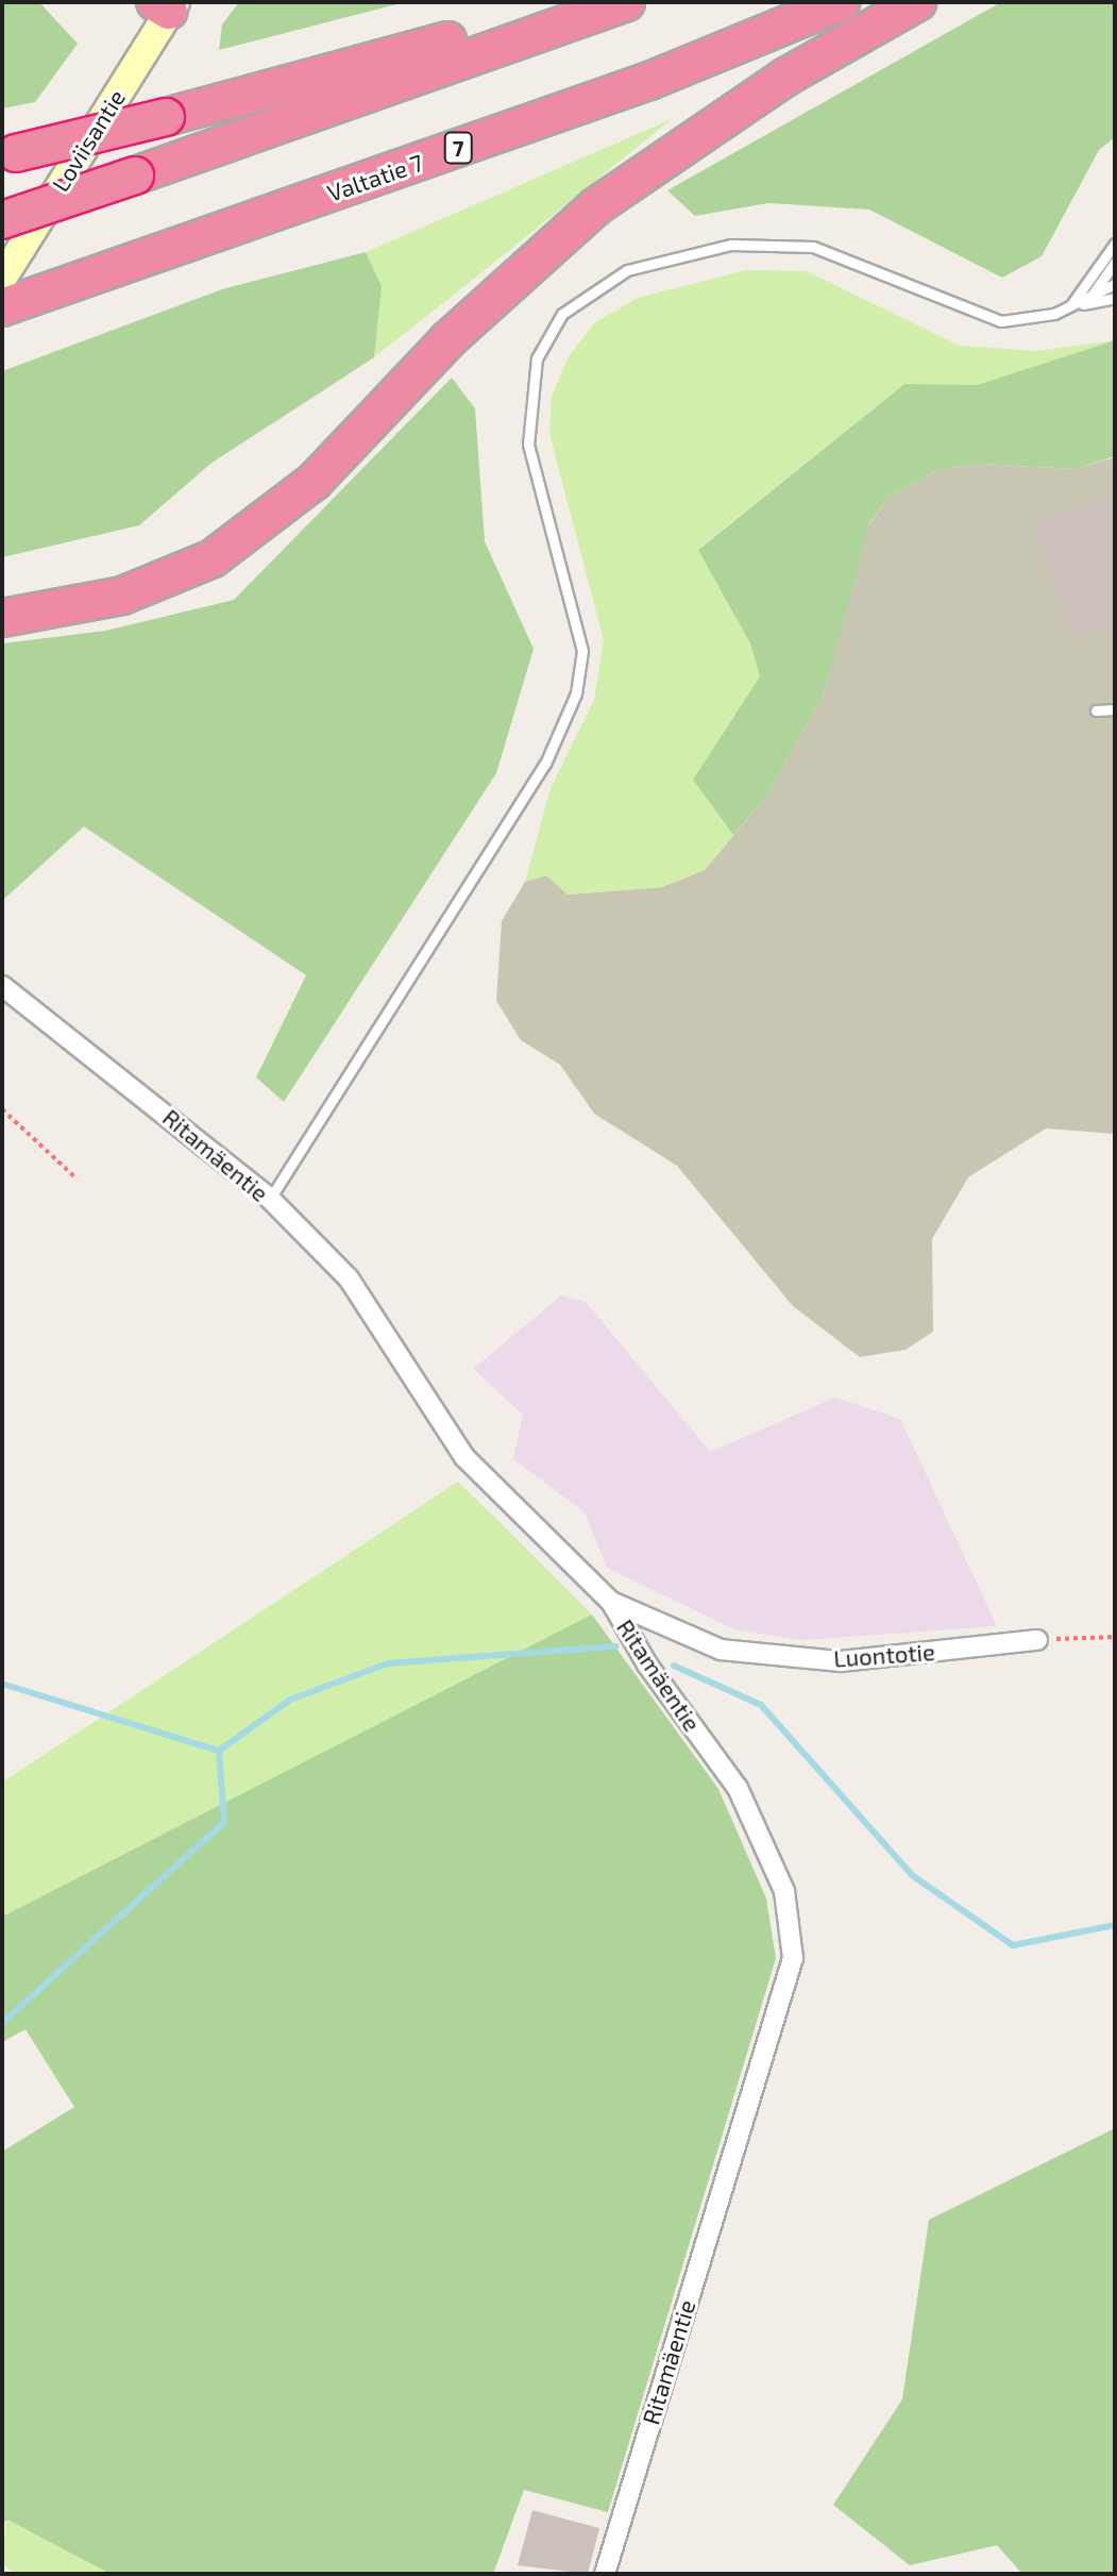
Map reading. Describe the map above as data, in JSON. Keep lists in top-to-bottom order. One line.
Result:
{"streets":{"highway":["7","Valtatie 7"],"main road":["Loviisantie"],"street":["Ritamäentie","Luontotie"]},"crossings":[["Ritamäentie","Luontotie"]]}
